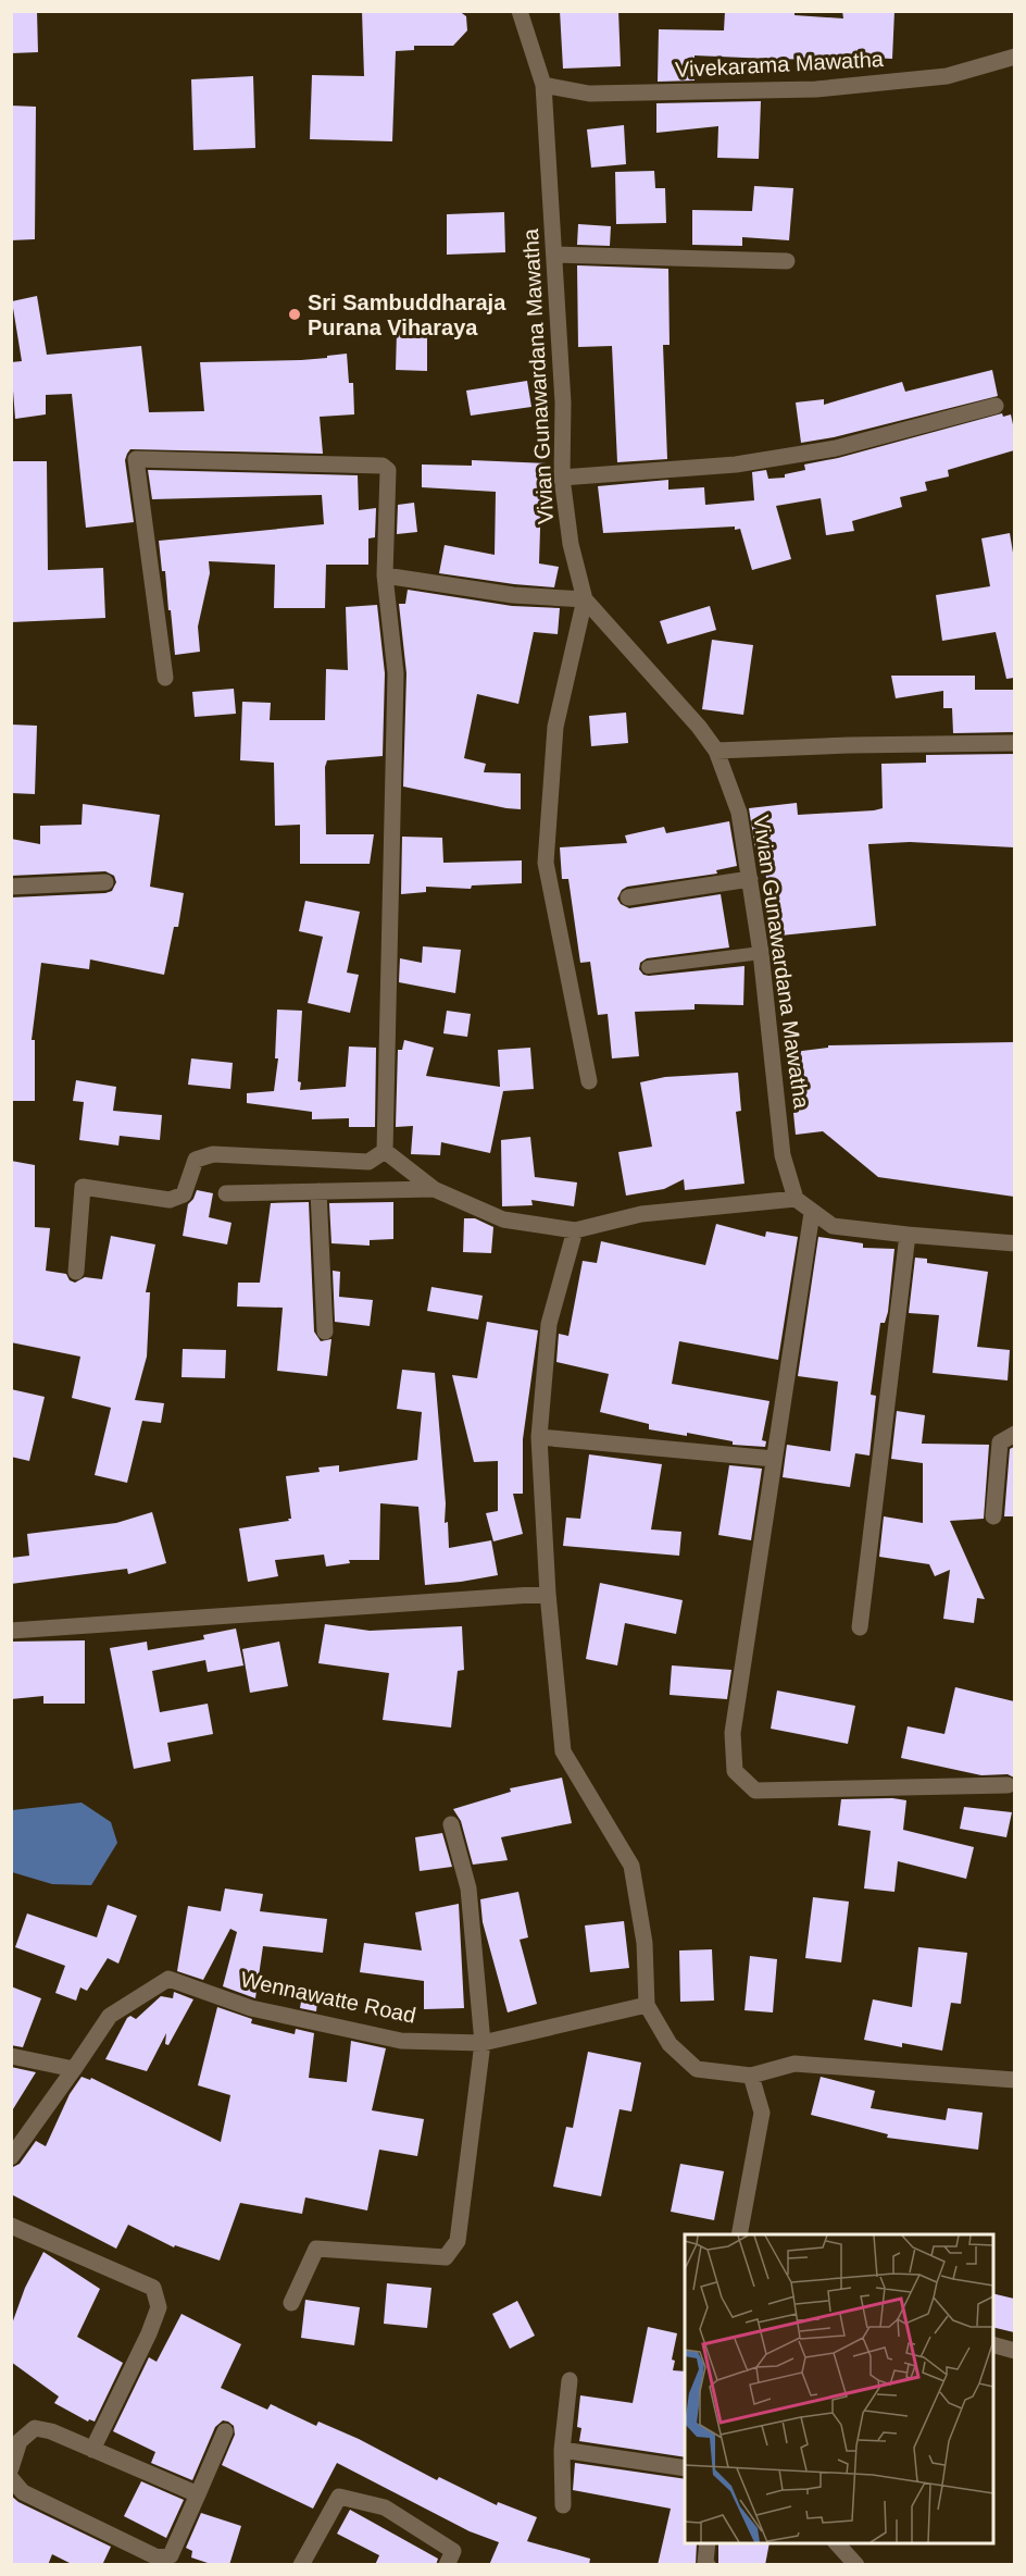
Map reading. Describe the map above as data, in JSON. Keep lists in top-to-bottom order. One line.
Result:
{"streets":{"street":["Vivekarama Mawatha","Vivian Gunawardana Mawatha","Wennawatte Road"]},"crossings":[["Vivekarama Mawatha","Vivian Gunawardana Mawatha"]],"places":["Sri Sambuddharaja Purana Viharaya"]}
